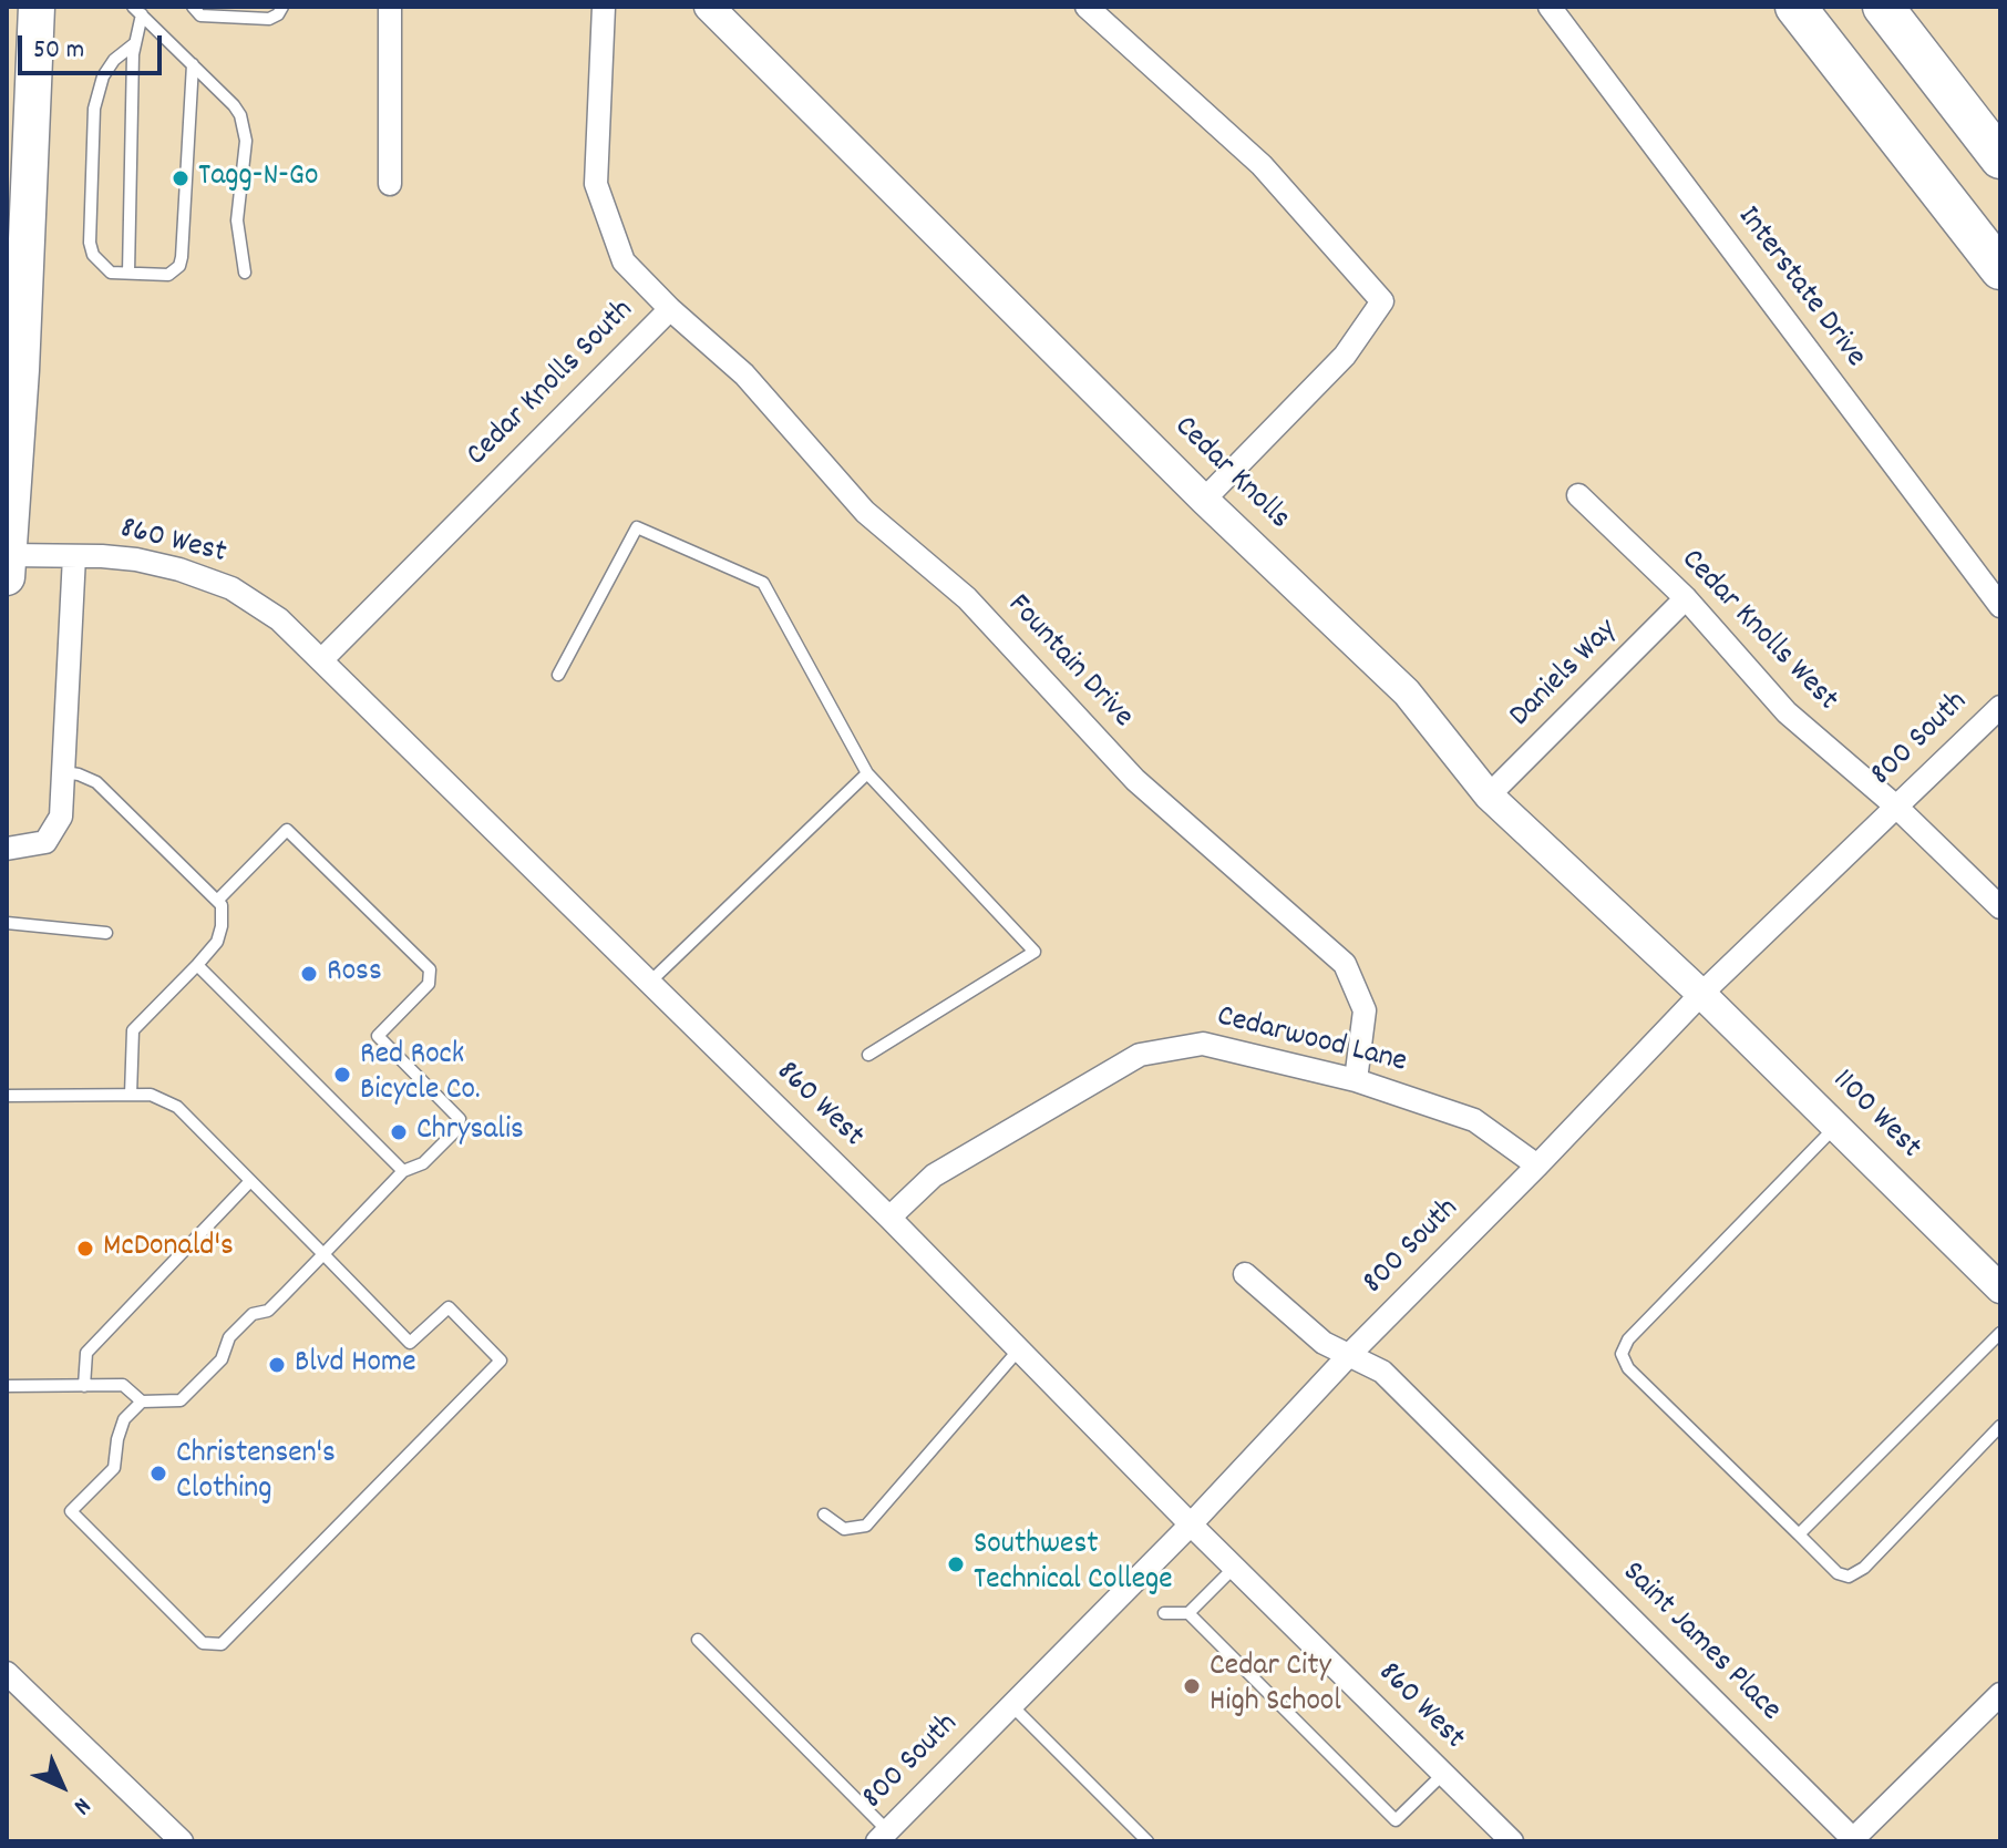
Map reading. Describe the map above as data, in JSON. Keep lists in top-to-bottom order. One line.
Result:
{"streets":{"street":["Interstate Drive","Cedar Knolls South","Cedar Knolls","860 West","Cedar Knolls West","Fountain Drive","Daniels Way","800 South","Cedarwood Lane","1100 West","Saint James Place"]},"crossings":[["Cedar Knolls South","860 West"],["Cedar Knolls South","Fountain Drive"],["Cedar Knolls","Daniels Way"],["Cedar Knolls","800 South"],["Cedar Knolls","1100 West"],["860 West","800 South"],["860 West","Cedarwood Lane"],["Cedar Knolls West","Daniels Way"],["Cedar Knolls West","800 South"],["Fountain Drive","Cedarwood Lane"],["800 South","Cedarwood Lane"],["800 South","1100 West"],["800 South","Saint James Place"]],"places":["Tagg-N-Go","Ross","Red Rock Bicycle Co.","Chrysalis","McDonald's","Blvd Home","Christensen's Clothing","Southwest Technical College","Cedar City High School"],"scale_bar":"50 m","north":"bottom right"}
